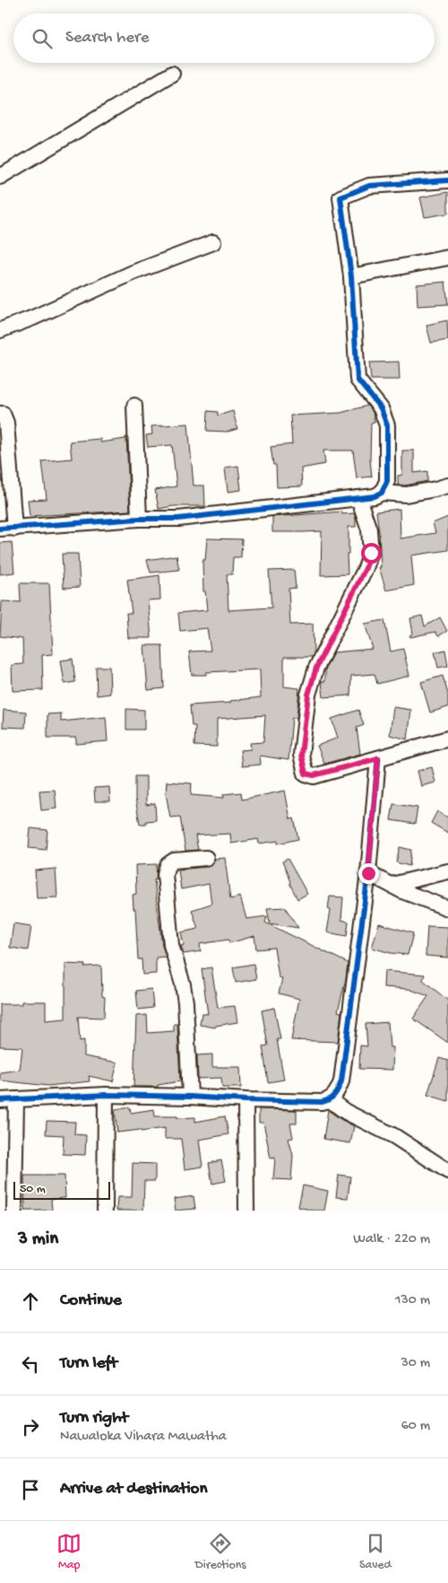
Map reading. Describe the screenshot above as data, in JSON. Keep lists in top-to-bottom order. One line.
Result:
{"scale_bar":"50 m","page":{"search":"Search here","scale":"50 m","heading":["3 min","Walk · 220 m"],"list":[["Continue","130 m"],["Turn left","30 m"],["Turn right","Nawaloka Vihara Mawatha","60 m"],"Arrive at destination"],"nav":["Map","Directions","Saved"]}}
